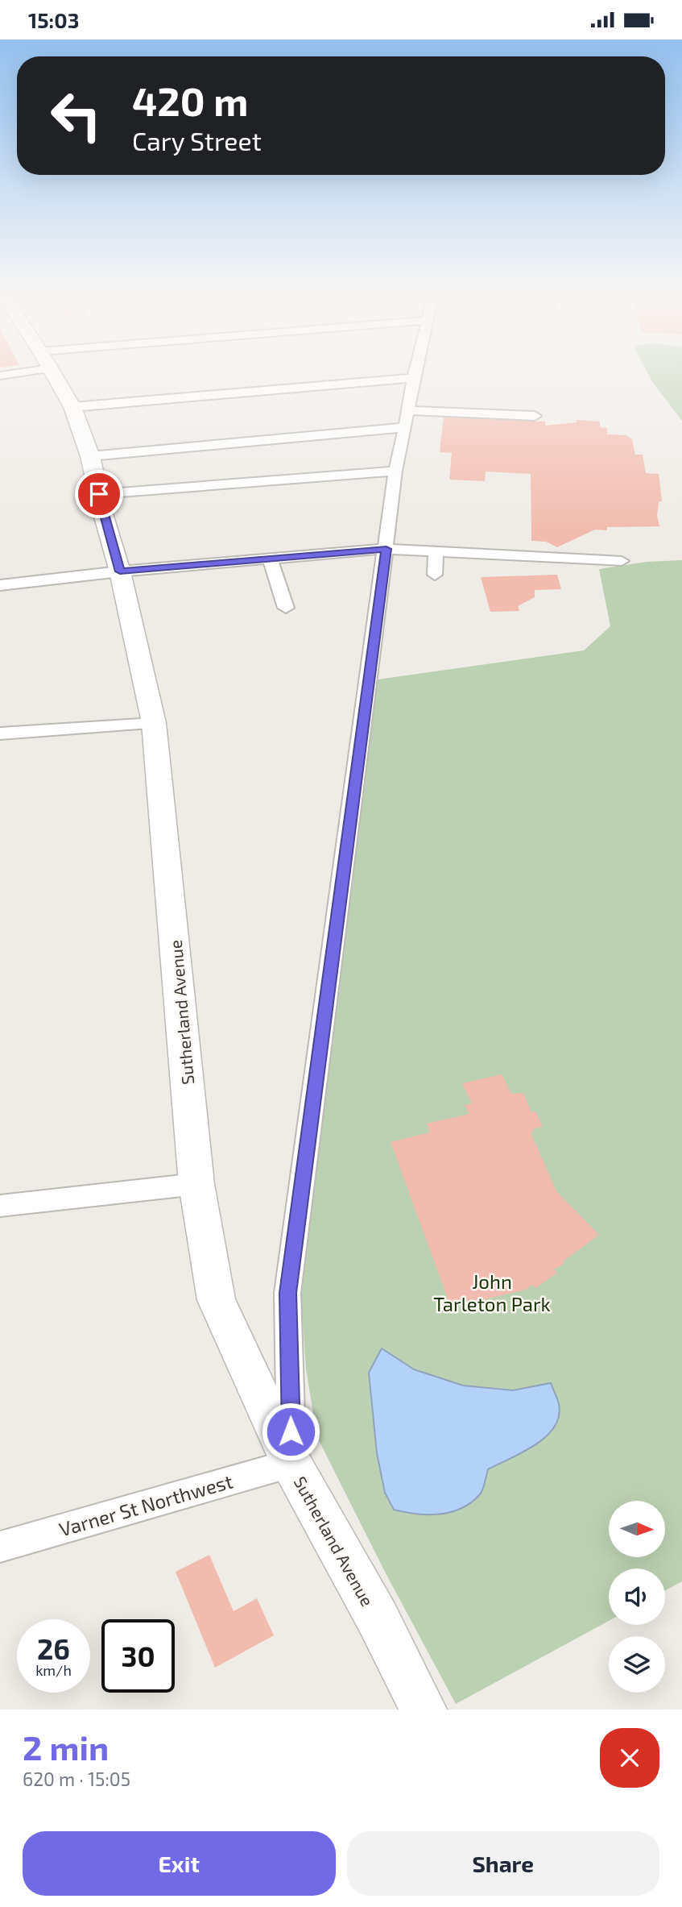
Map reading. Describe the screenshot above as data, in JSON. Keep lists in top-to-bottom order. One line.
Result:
{"streets":{"street":["Sutherland Avenue","Varner St Northwest"]},"crossings":[["Sutherland Avenue","Varner St Northwest"]],"parks":["John Tarleton Park"],"north":"right","page":{"status":"15:03","turn":["420 m","Cary Street"],"speed":"26 km/h","limit":"30","heading":["2 min","620 m · 15:05"],"buttons":["Exit","Share"]}}
